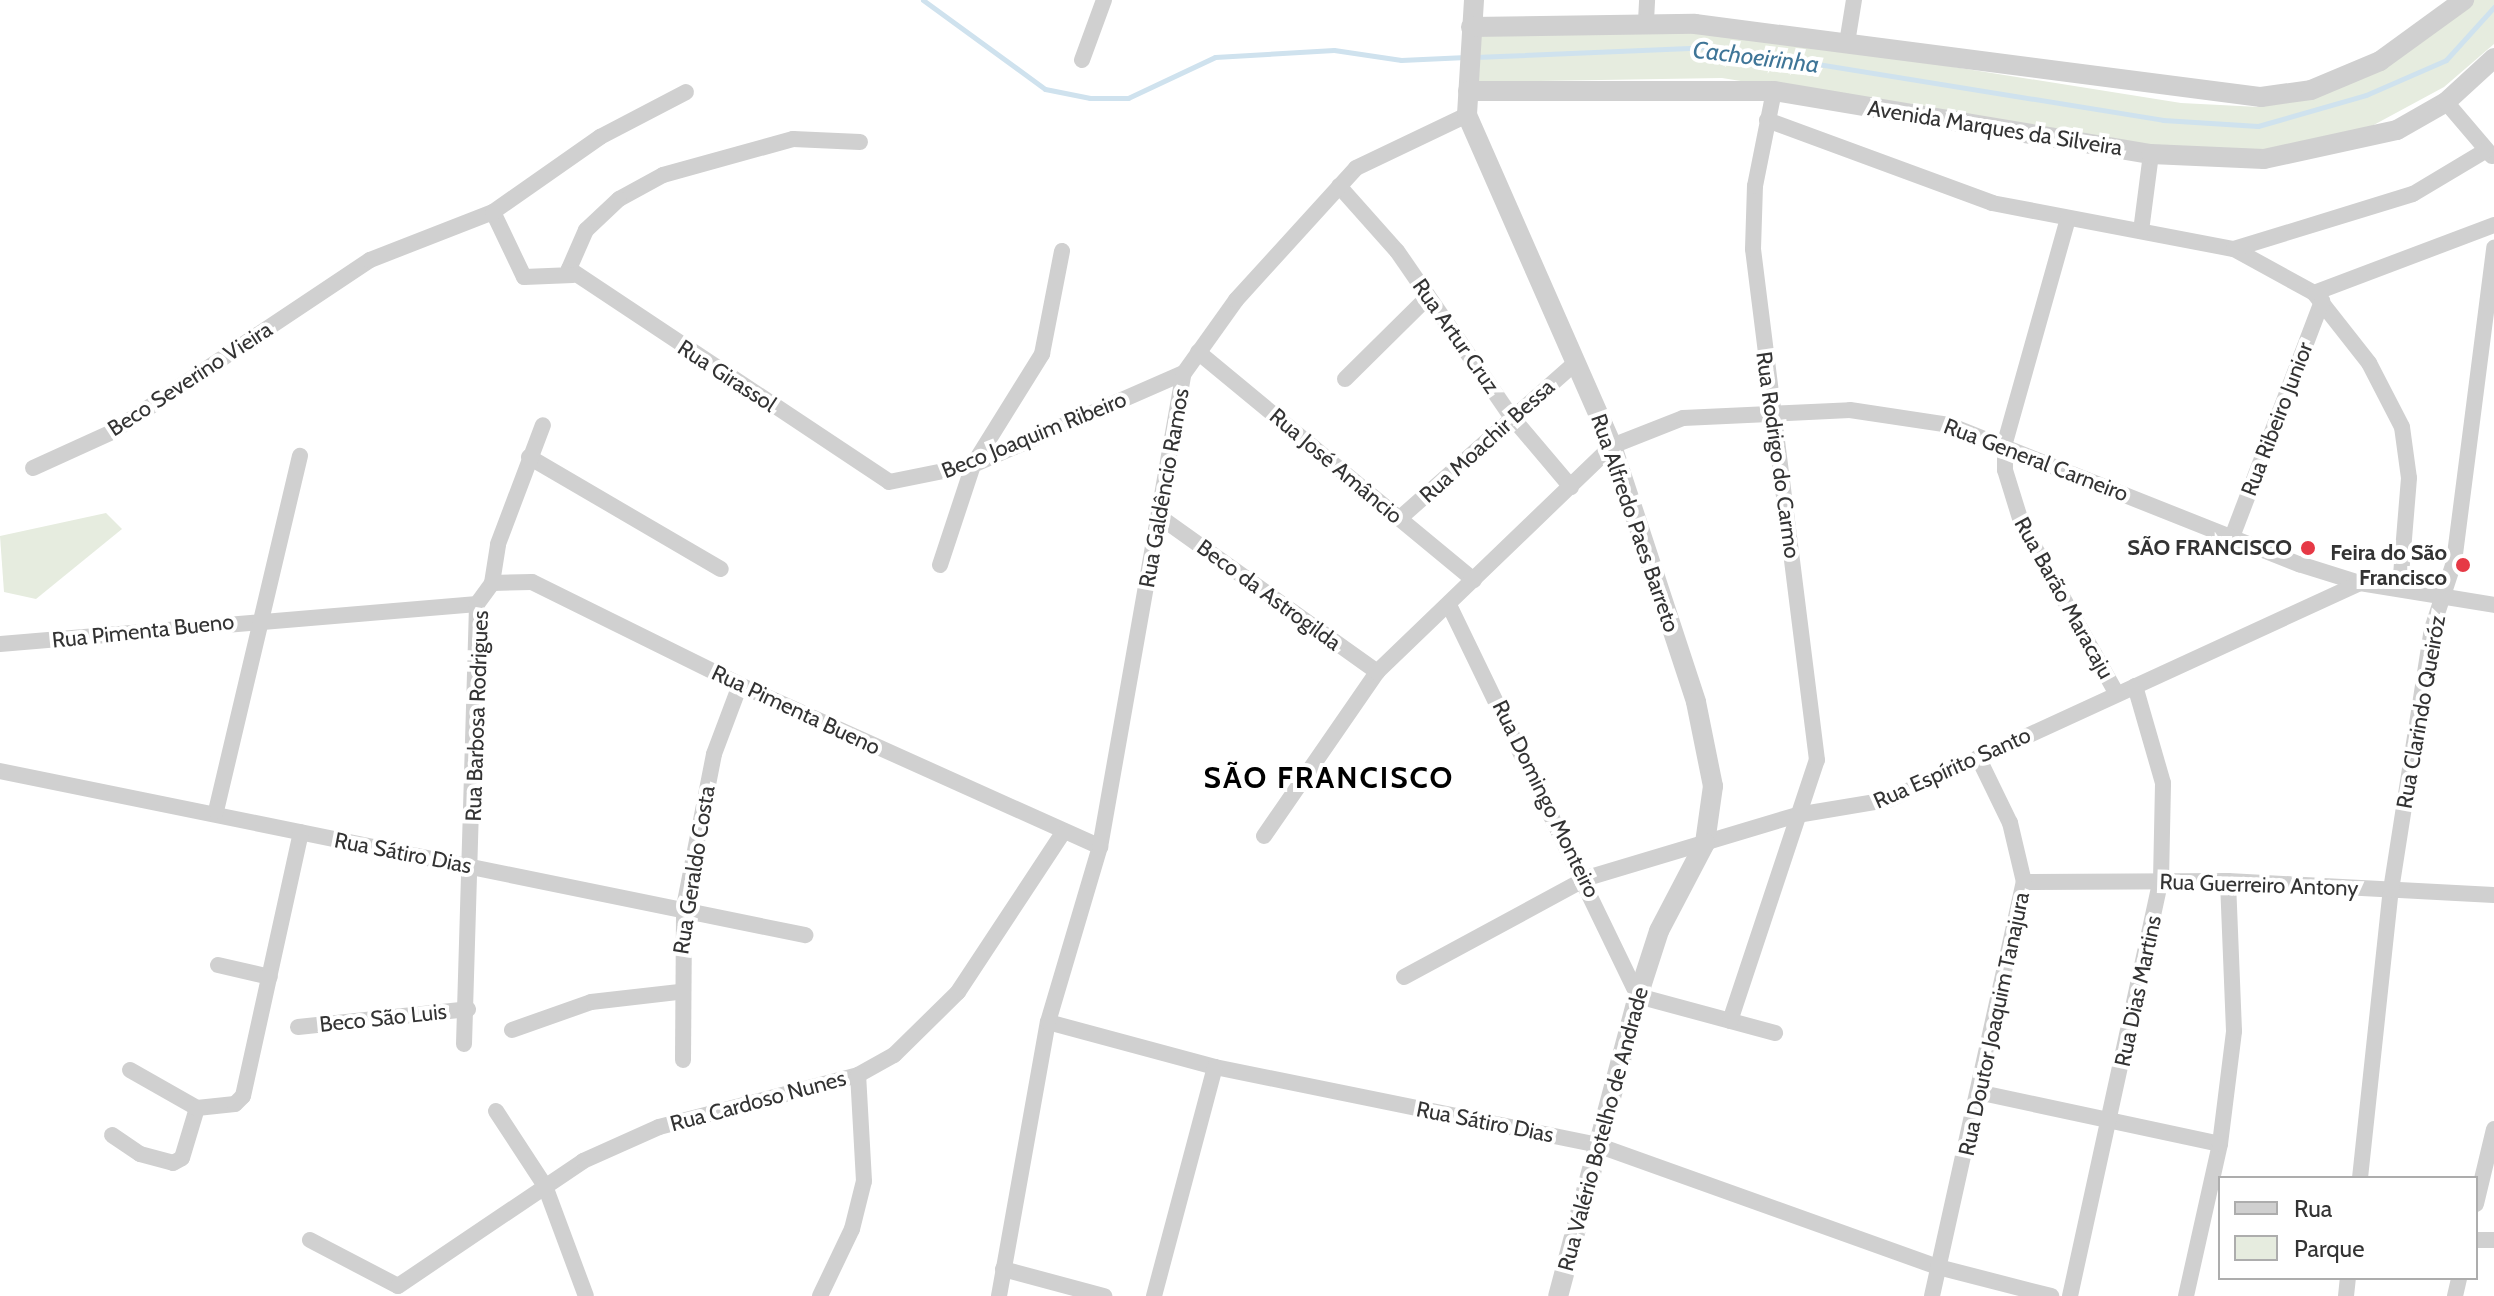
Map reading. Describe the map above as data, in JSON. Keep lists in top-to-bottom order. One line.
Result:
{"streets":{"street":["Avenida Marques da Silveira","Rua Artur Cruz","Rua Girassol","Beco Severino Vieira","Rua Ribeiro Junior","Beco Joaquim Ribeiro","Rua Moachir Bessa","Rua Rodrigo do Carmo","Rua General Carneiro","Rua José Amâncio","Rua Galdêncio Ramos","Rua Alfredo Paes Barreto","Beco da Astrogilda","Rua Barão Maracaju","Rua Pimenta Bueno","Rua Clarindo Queiróz","Rua Barbosa Rodrigues","Rua Espírito Santo","Rua Domingo Monteiro","Rua Sátiro Dias","Rua Geraldo Costa","Rua Guerreiro Antony","Rua Dias Martins","Beco São Luis","Rua Doutor Joaquim Tanajura","Rua Cardoso Nunes","Rua Valério Botelho de Andrade"]},"crossings":[["Avenida Marques da Silveira","Rua Rodrigo do Carmo"],["Avenida Marques da Silveira","Rua Alfredo Paes Barreto"],["Rua Artur Cruz","Rua Moachir Bessa"],["Rua Artur Cruz","Rua General Carneiro"],["Rua Artur Cruz","Rua Galdêncio Ramos"],["Rua Girassol","Beco Joaquim Ribeiro"],["Rua Ribeiro Junior","Rua General Carneiro"],["Beco Joaquim Ribeiro","Rua Galdêncio Ramos"],["Rua Moachir Bessa","Rua José Amâncio"],["Rua Moachir Bessa","Rua Alfredo Paes Barreto"],["Rua Rodrigo do Carmo","Rua General Carneiro"],["Rua Rodrigo do Carmo","Rua Espírito Santo"],["Rua General Carneiro","Rua José Amâncio"],["Rua General Carneiro","Rua Alfredo Paes Barreto"],["Rua General Carneiro","Beco da Astrogilda"],["Rua General Carneiro","Rua Barão Maracaju"],["Rua General Carneiro","Rua Clarindo Queiróz"],["Rua General Carneiro","Rua Espírito Santo"],["Rua General Carneiro","Rua Domingo Monteiro"],["Rua José Amâncio","Rua Galdêncio Ramos"],["Rua Galdêncio Ramos","Rua Alfredo Paes Barreto"],["Rua Galdêncio Ramos","Beco da Astrogilda"],["Rua Galdêncio Ramos","Rua Pimenta Bueno"],["Rua Galdêncio Ramos","Rua Sátiro Dias"],["Rua Alfredo Paes Barreto","Rua Espírito Santo"],["Rua Alfredo Paes Barreto","Rua Valério Botelho de Andrade"],["Rua Barão Maracaju","Rua Espírito Santo"],["Rua Pimenta Bueno","Rua Barbosa Rodrigues"],["Rua Pimenta Bueno","Rua Geraldo Costa"],["Rua Pimenta Bueno","Rua Cardoso Nunes"],["Rua Clarindo Queiróz","Rua Guerreiro Antony"],["Rua Barbosa Rodrigues","Rua Sátiro Dias"],["Rua Barbosa Rodrigues","Beco São Luis"],["Rua Espírito Santo","Rua Domingo Monteiro"],["Rua Espírito Santo","Rua Dias Martins"],["Rua Espírito Santo","Rua Doutor Joaquim Tanajura"],["Rua Domingo Monteiro","Rua Valério Botelho de Andrade"],["Rua Sátiro Dias","Rua Geraldo Costa"],["Rua Sátiro Dias","Rua Doutor Joaquim Tanajura"],["Rua Sátiro Dias","Rua Valério Botelho de Andrade"],["Rua Guerreiro Antony","Rua Dias Martins"],["Rua Guerreiro Antony","Rua Doutor Joaquim Tanajura"]],"districts":["SÃO FRANCISCO"],"water":["Cachoeirinha"],"places":["SÃO FRANCISCO","Feira do São Francisco"],"legend":["Rua","Parque"]}
